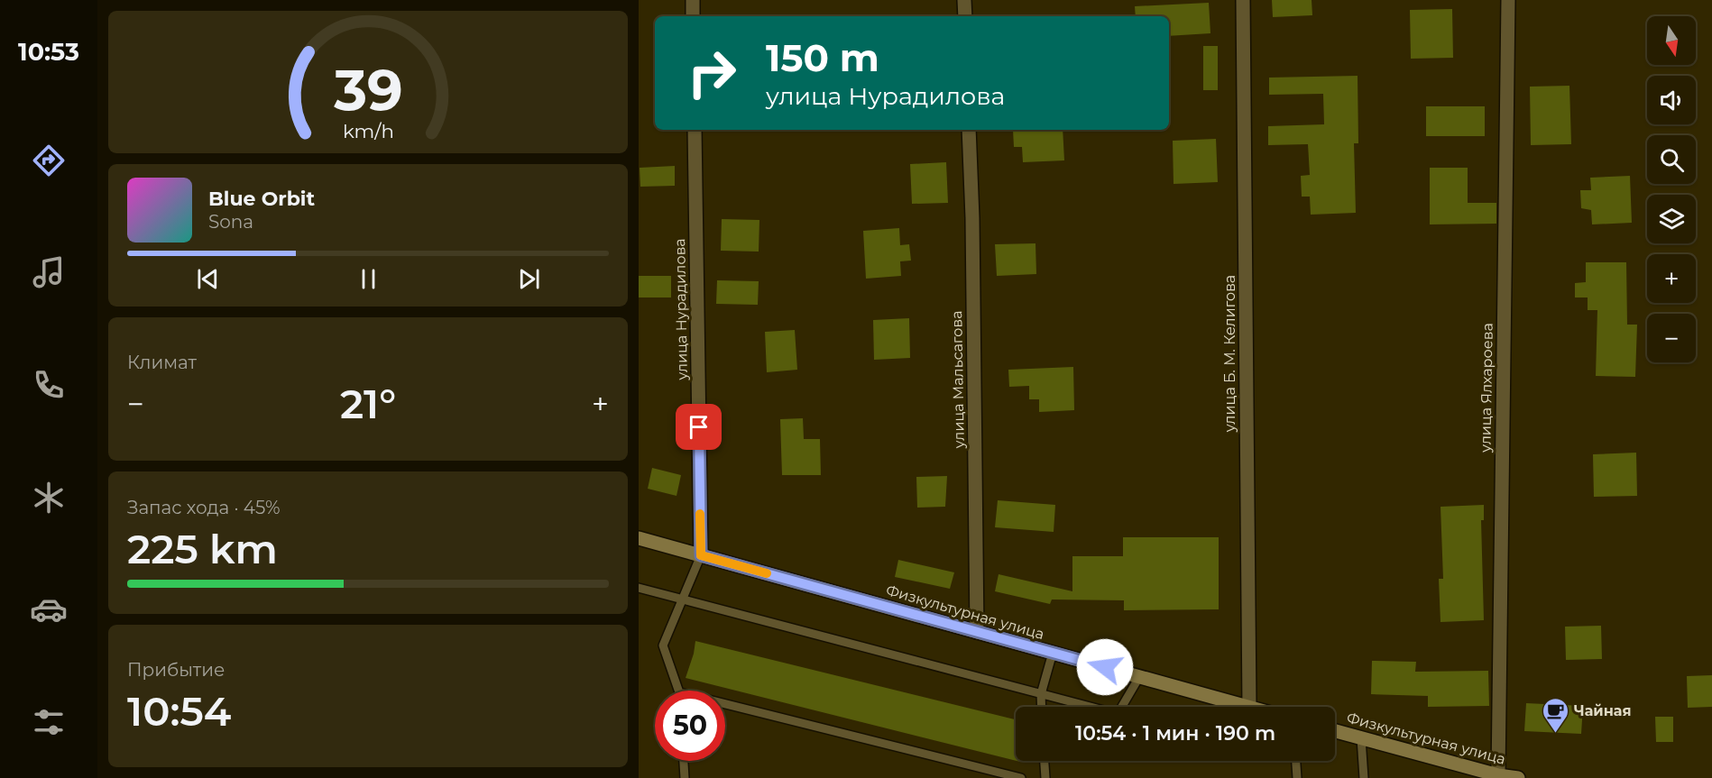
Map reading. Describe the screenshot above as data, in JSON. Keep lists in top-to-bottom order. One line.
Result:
{"streets":{"main road":["Физкультурная улица"],"street":["улица Нурадилова","улица Б. М. Келигова","улица Мальсагова","улица Ялхароева"]},"crossings":[["улица Нурадилова","Физкультурная улица"],["улица Б. М. Келигова","Физкультурная улица"],["улица Мальсагова","Физкультурная улица"],["улица Ялхароева","Физкультурная улица"]],"places":{"cafe":["Чайная"]},"north":"bottom","page":{"tabs":"10:53","map_buttons":["+","−"],"turn":["150 m","улица Нурадилова"],"song":["Blue Orbit","Sona"],"tile":["Климат",["Запас хода · 45%","225 km"],["Прибытие","10:54"]],"heat":["−","21°","+"],"limit":"50","trip":"10:54 · 1 мин · 190 m","gauge":["39","km/h"]}}
